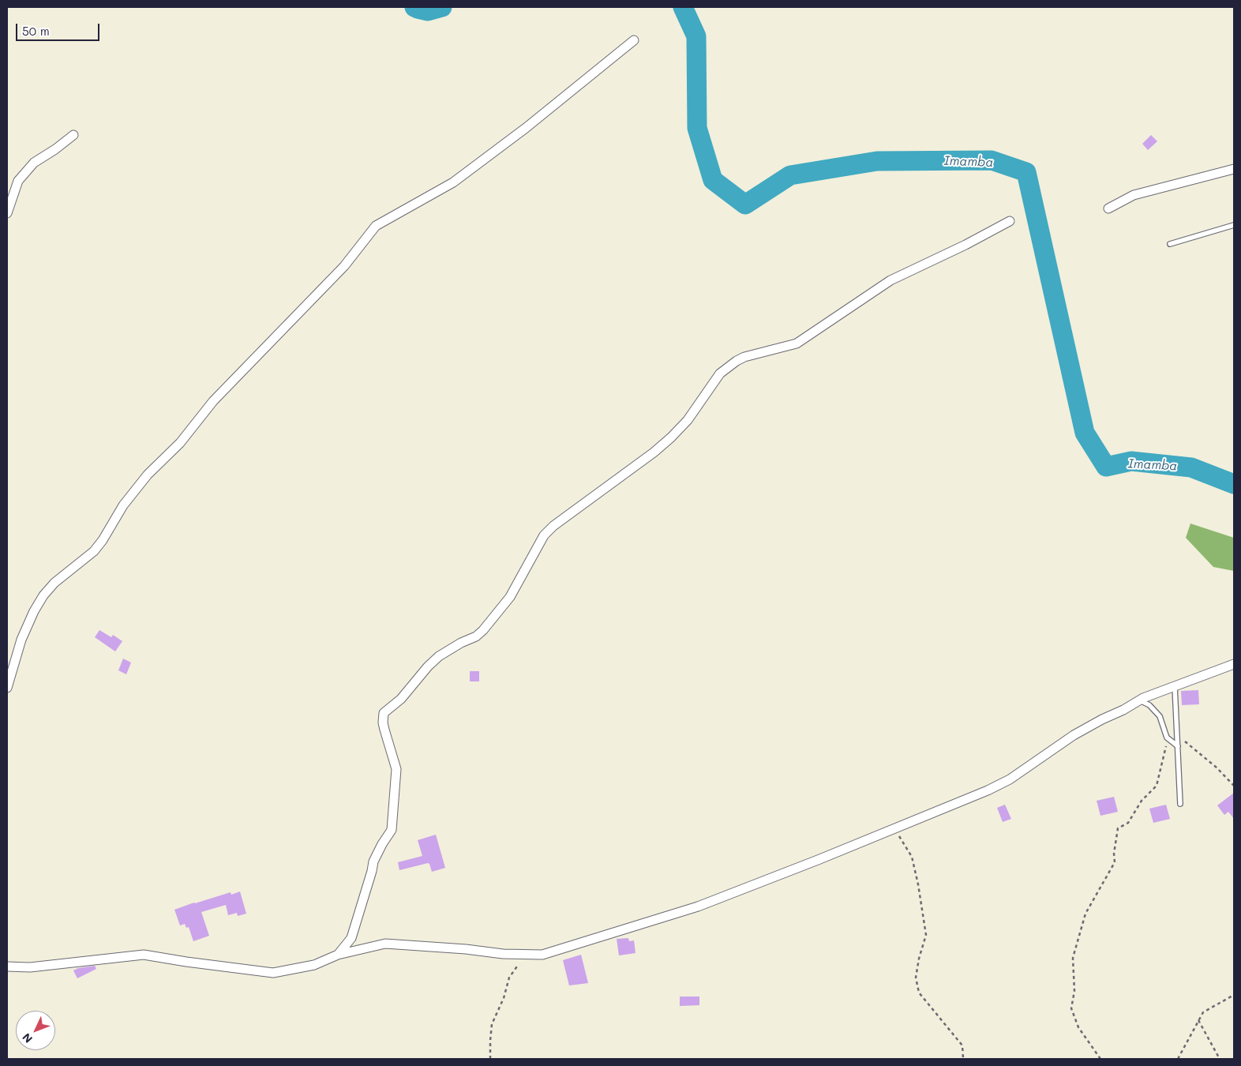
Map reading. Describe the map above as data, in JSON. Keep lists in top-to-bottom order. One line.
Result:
{"water":["Imamba"],"scale_bar":"50 m","north":"bottom left"}
